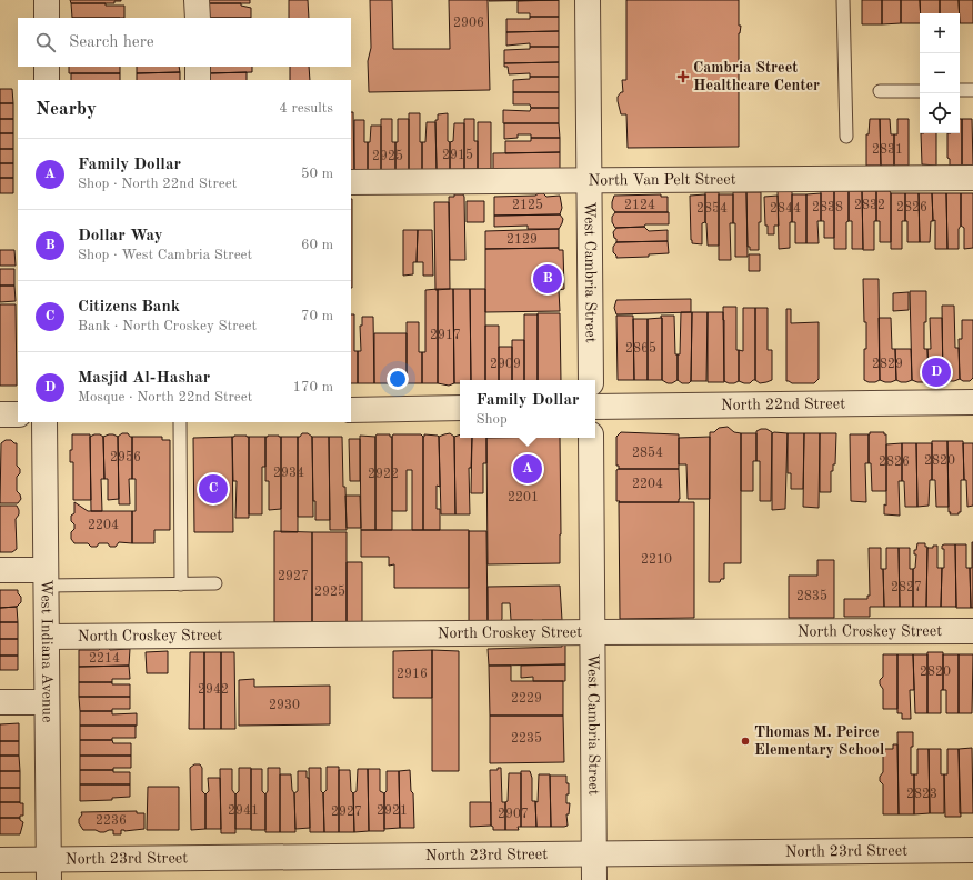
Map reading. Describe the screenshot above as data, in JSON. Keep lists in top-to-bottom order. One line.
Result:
{"streets":{"street":["North Van Pelt Street","West Cambria Street","North 22nd Street","North Croskey Street","West Indiana Avenue","North 23rd Street"]},"crossings":[["North Van Pelt Street","West Cambria Street"],["West Cambria Street","North Croskey Street"],["West Cambria Street","North 23rd Street"],["North Croskey Street","West Indiana Avenue"],["West Indiana Avenue","North 23rd Street"]],"places":{"health":["Cambria Street Healthcare Center"],"other":["Thomas M. Peirce Elementary School"]},"house_numbers":["2906","2831","2915","2925","2125","2124","2832","2838","2826","2854","2844","2129","2917","2865","2909","2829","2854","2956","2820","2826","2934","2922","2204","2201","2204","2210","2927","2827","2925","2835","2214","2820","2916","2942","2229","2930","2235","2823","2941","2921","2927","2907","2236"],"page":{"map_buttons":["+","−"],"search":"Search here","heading":["Nearby","4 results"],"list":[{"mark":"A","name":"Family Dollar","note":"Shop · North 22nd Street","value":"50 m"},{"mark":"B","name":"Dollar Way","note":"Shop · West Cambria Street","value":"60 m"},{"mark":"C","name":"Citizens Bank","note":"Bank · North Croskey Street","value":"70 m"},{"mark":"D","name":"Masjid Al-Hashar","note":"Mosque · North 22nd Street","value":"170 m"}],"pins":["B","D","A","C"],"popup":["Family Dollar","Shop"]}}
